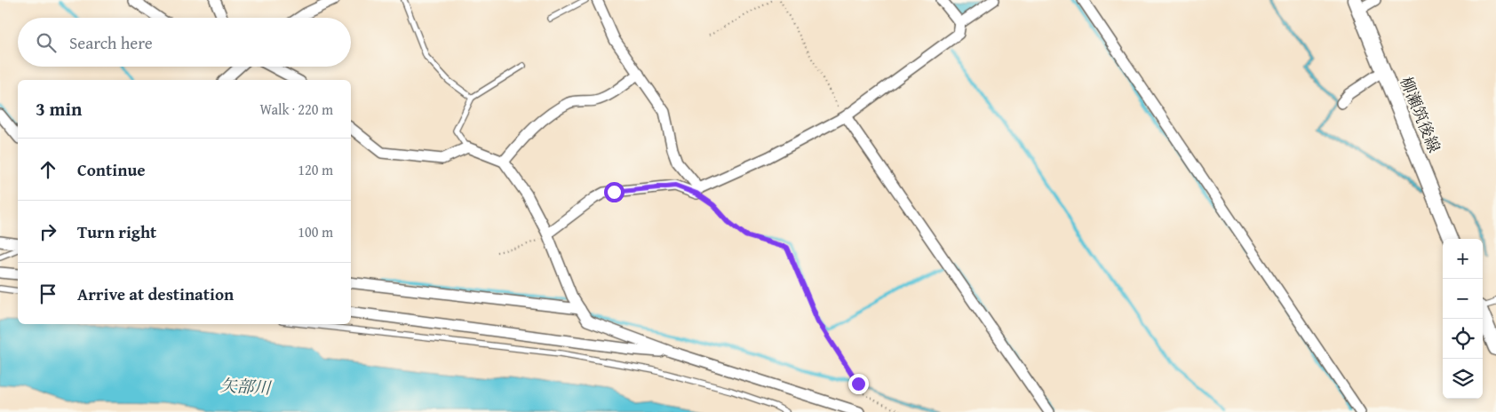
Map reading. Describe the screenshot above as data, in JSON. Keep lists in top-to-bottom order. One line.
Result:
{"streets":{"main road":["柳瀬筑後線"]},"water":["矢部川"],"page":{"search":"Search here","heading":["3 min","Walk · 220 m"],"list":[["Continue","120 m"],["Turn right","100 m"],"Arrive at destination"],"map_buttons":["+","−"]}}
